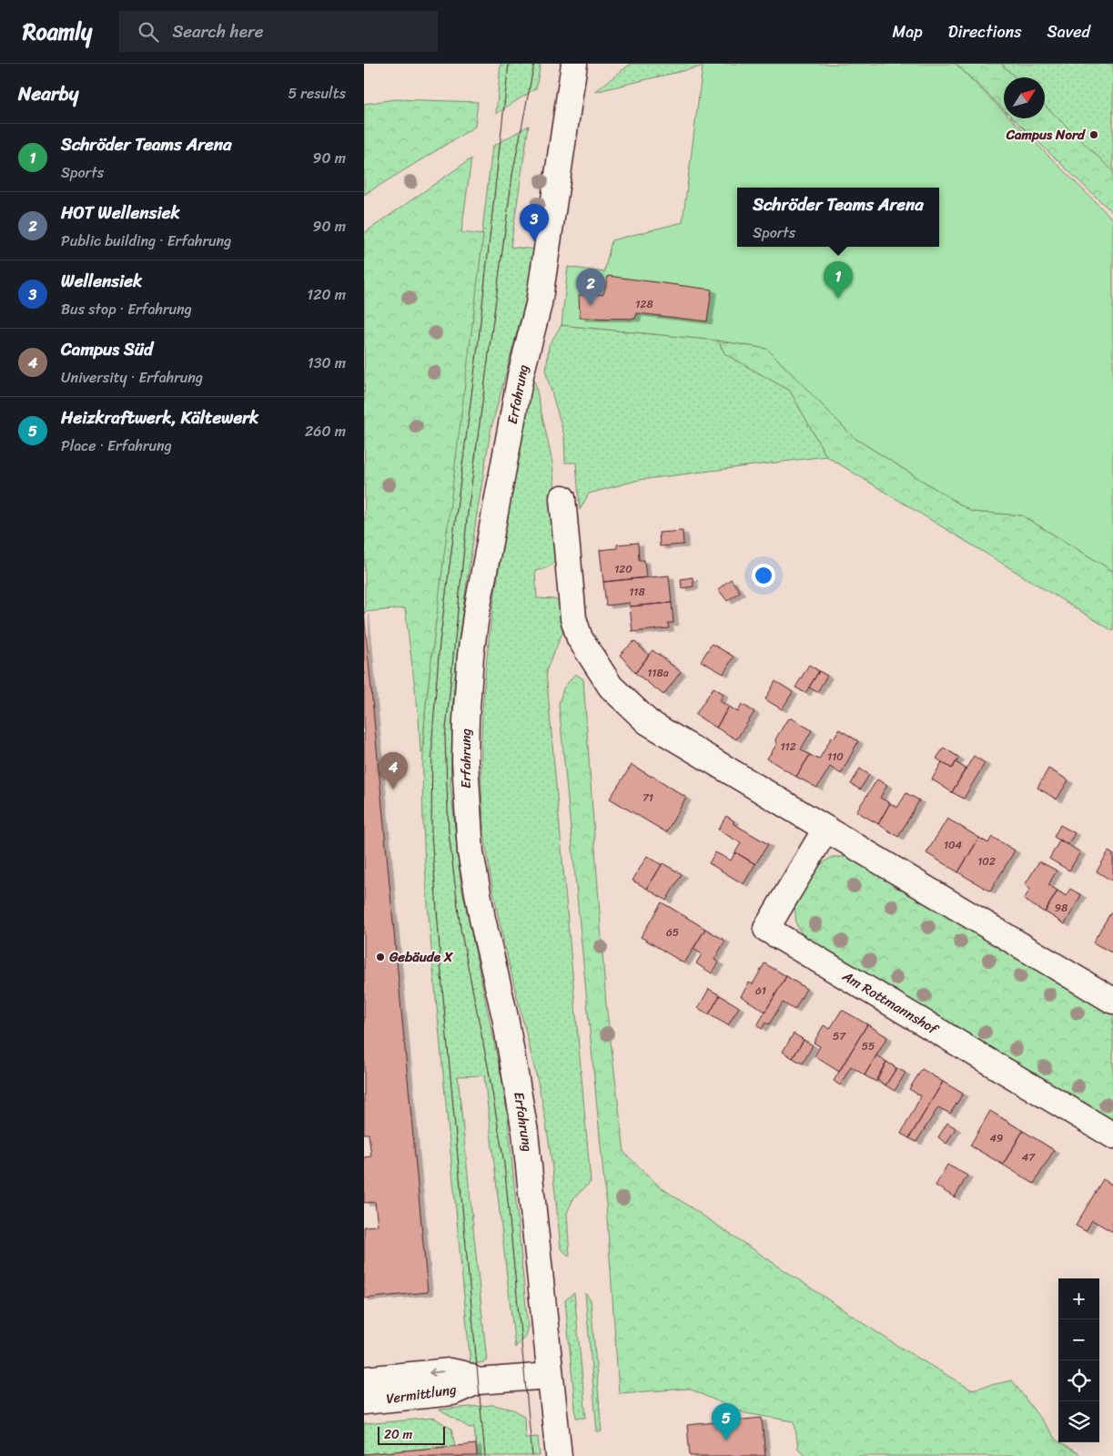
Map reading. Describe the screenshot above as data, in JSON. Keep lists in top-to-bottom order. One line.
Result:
{"streets":{"street":["Erfahrung","Am Rottmannshof","Vermittlung"]},"crossings":[["Erfahrung","Vermittlung"]],"places":["Campus Nord","Gebäude X"],"house_numbers":["128","120","118","118a","112","110","71","104","102","98","65","61","57","55","49","47"],"scale_bar":"20 m","north":"top right","page":{"header":"Roamly","search":"Search here","nav":["Map","Directions","Saved"],"heading":["Nearby","5 results"],"list":[{"mark":"1","name":"Schröder Teams Arena","note":"Sports","value":"90 m"},{"mark":"2","name":"HOT Wellensiek","note":"Public building · Erfahrung","value":"90 m"},{"mark":"3","name":"Wellensiek","note":"Bus stop · Erfahrung","value":"120 m"},{"mark":"4","name":"Campus Süd","note":"University · Erfahrung","value":"130 m"},{"mark":"5","name":"Heizkraftwerk, Kältewerk","note":"Place · Erfahrung","value":"260 m"}],"popup":["Schröder Teams Arena","Sports"],"pins":["3","1","2","4","5"],"map_buttons":["+","−"],"scale":"20 m"}}
